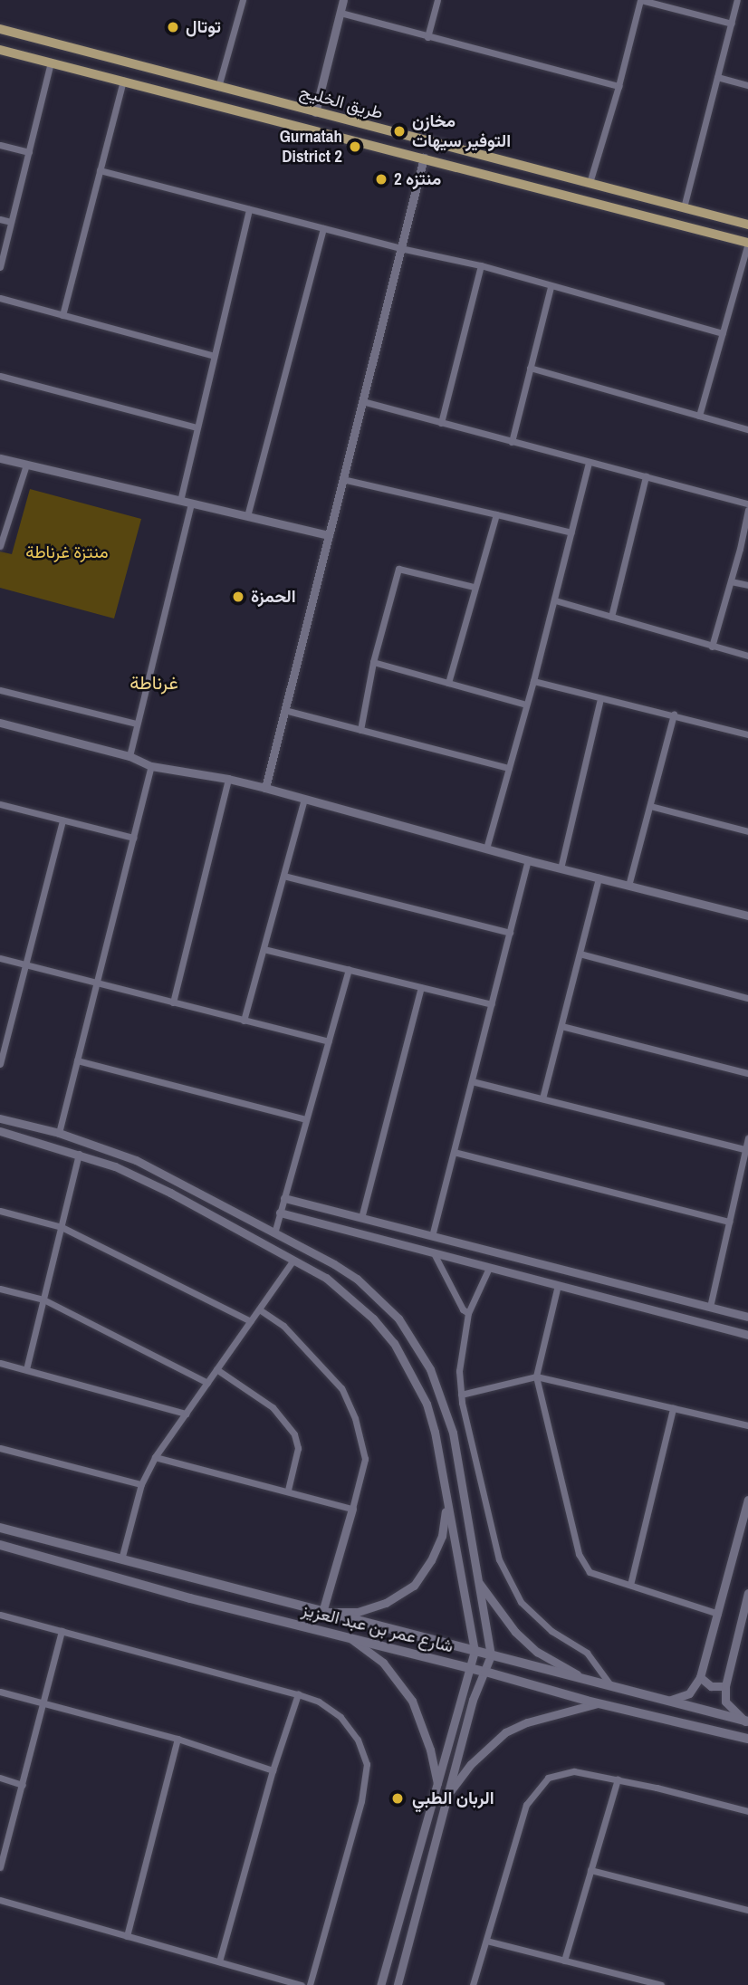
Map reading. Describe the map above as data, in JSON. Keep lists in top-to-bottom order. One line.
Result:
{"streets":{"main road":["طريق الخليج","شارع عمر بن عبد العزيز"]},"districts":["غرناطة"],"parks":["منتزة غرناطة"],"places":["توتال","مخازن التوفير سيهات","Gurnatah District 2","منتزه 2","الحمزة","الربان الطبي"]}
